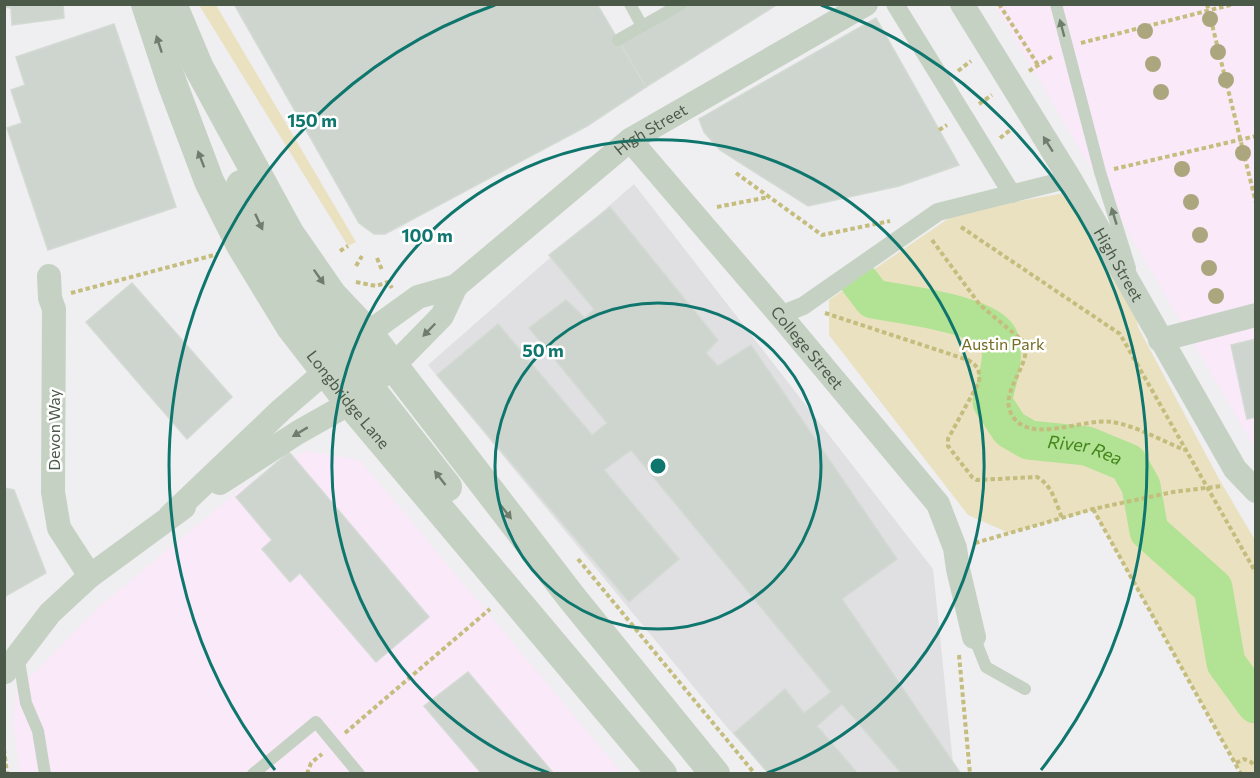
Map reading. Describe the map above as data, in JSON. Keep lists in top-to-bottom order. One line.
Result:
{"streets":{"street":["High Street","College Street","Longbridge Lane","Devon Way"]},"crossings":[["High Street","College Street"],["High Street","Longbridge Lane"]],"water":["River Rea"],"parks":["Austin Park"],"rings":["150 m","100 m","50 m"]}
